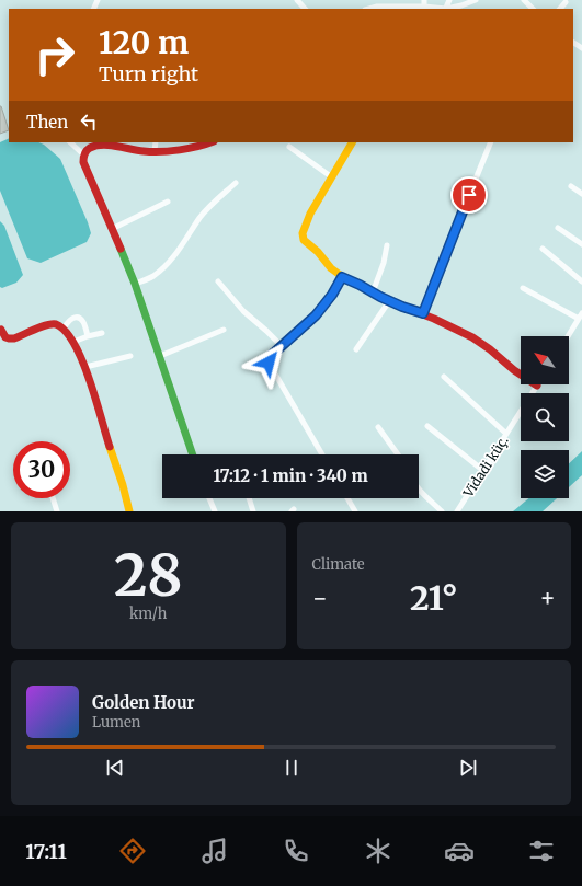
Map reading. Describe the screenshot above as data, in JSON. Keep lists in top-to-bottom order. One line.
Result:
{"streets":{"street":["Vidadi küç."]},"north":"top left","page":{"turn":["120 m","Turn right"],"then":"Then","limit":"30","trip":"17:12 · 1 min · 340 m","tile":[["28","km/h"],"Climate"],"heat":["−","21°","+"],"song":["Golden Hour","Lumen"],"tabs":"17:11"}}
